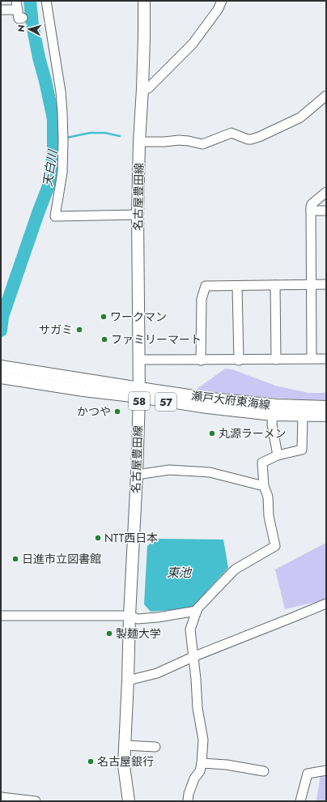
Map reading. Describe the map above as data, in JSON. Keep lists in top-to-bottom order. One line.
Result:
{"streets":{"main road":["名古屋豊田線","瀬戸大府東海線","58","57"]},"crossings":[["名古屋豊田線","瀬戸大府東海線"]],"water":["天白川","東池"],"places":["ワークマン","サガミ","ファミリーマート","かつや","丸源ラーメン","NTT西日本","日進市立図書館","製麺大学","名古屋銀行"],"north":"left"}
